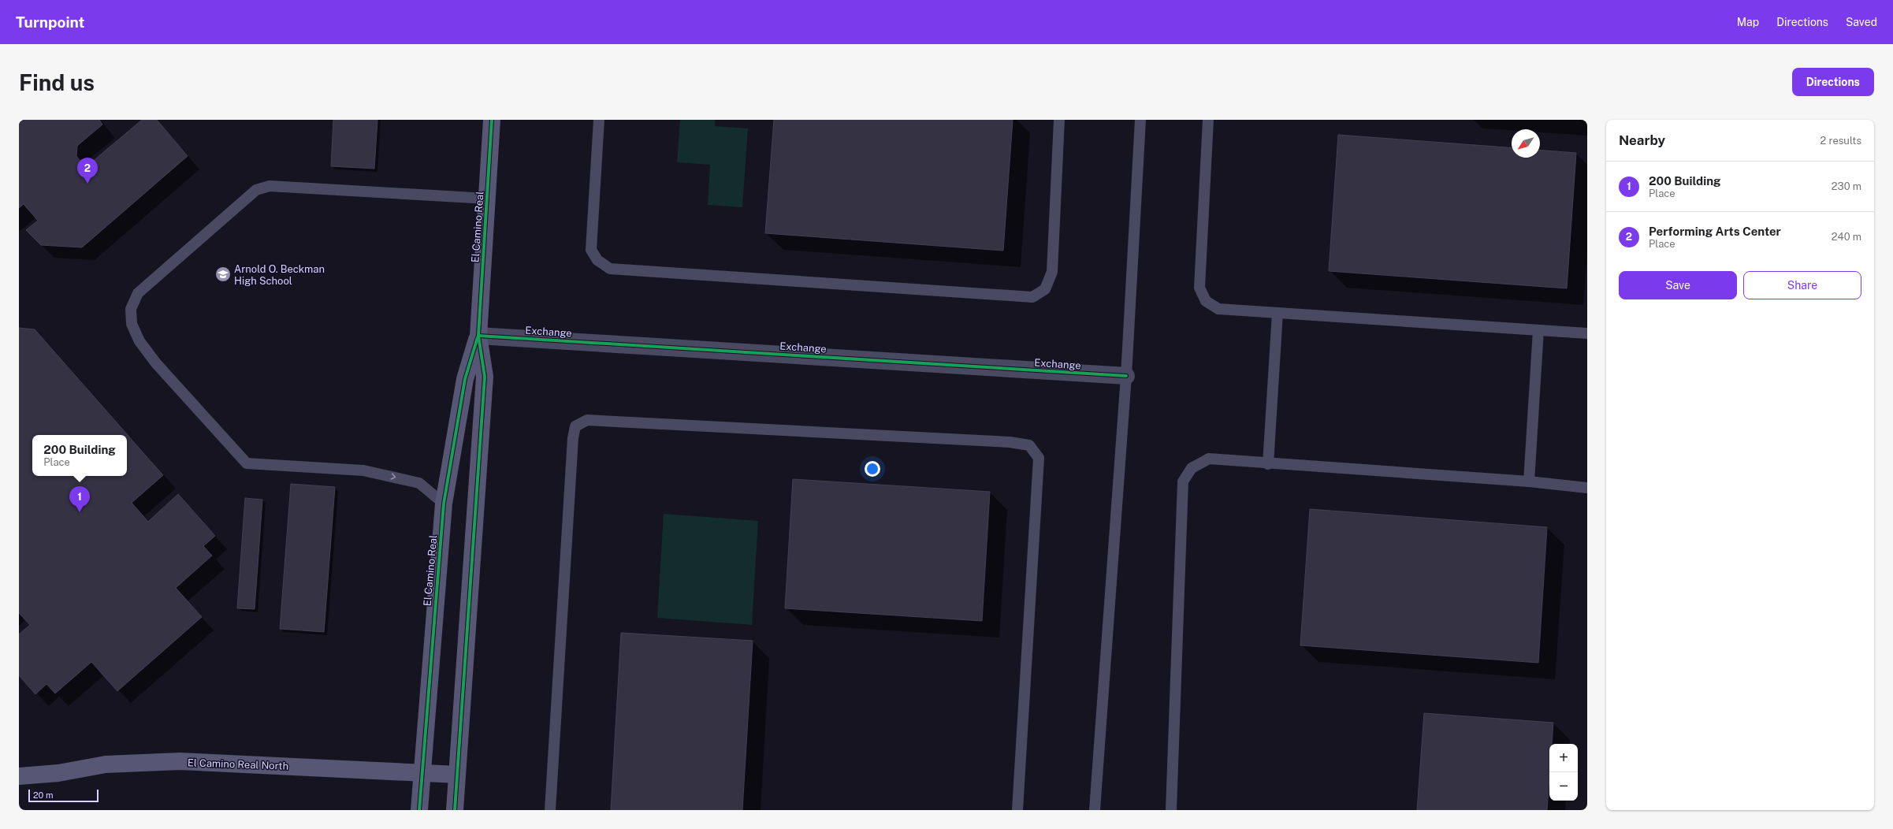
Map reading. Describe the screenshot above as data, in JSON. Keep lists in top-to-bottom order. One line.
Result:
{"streets":{"street":["El Camino Real","Exchange","El Camino Real North"]},"crossings":[["El Camino Real","Exchange"],["El Camino Real","El Camino Real North"]],"places":{"school or university":["Arnold O. Beckman High School"]},"scale_bar":"20 m","north":"bottom left","page":{"header":"Turnpoint","nav":["Map","Directions","Saved"],"buttons":["Directions",["Save","Share"]],"title":"Find us","heading":["Nearby","2 results"],"pins":["2","1"],"list":[{"mark":"1","name":"200 Building","note":"Place","value":"230 m"},{"mark":"2","name":"Performing Arts Center","note":"Place","value":"240 m"}],"popup":["200 Building","Place"],"map_buttons":["+","−"],"scale":"20 m"}}
